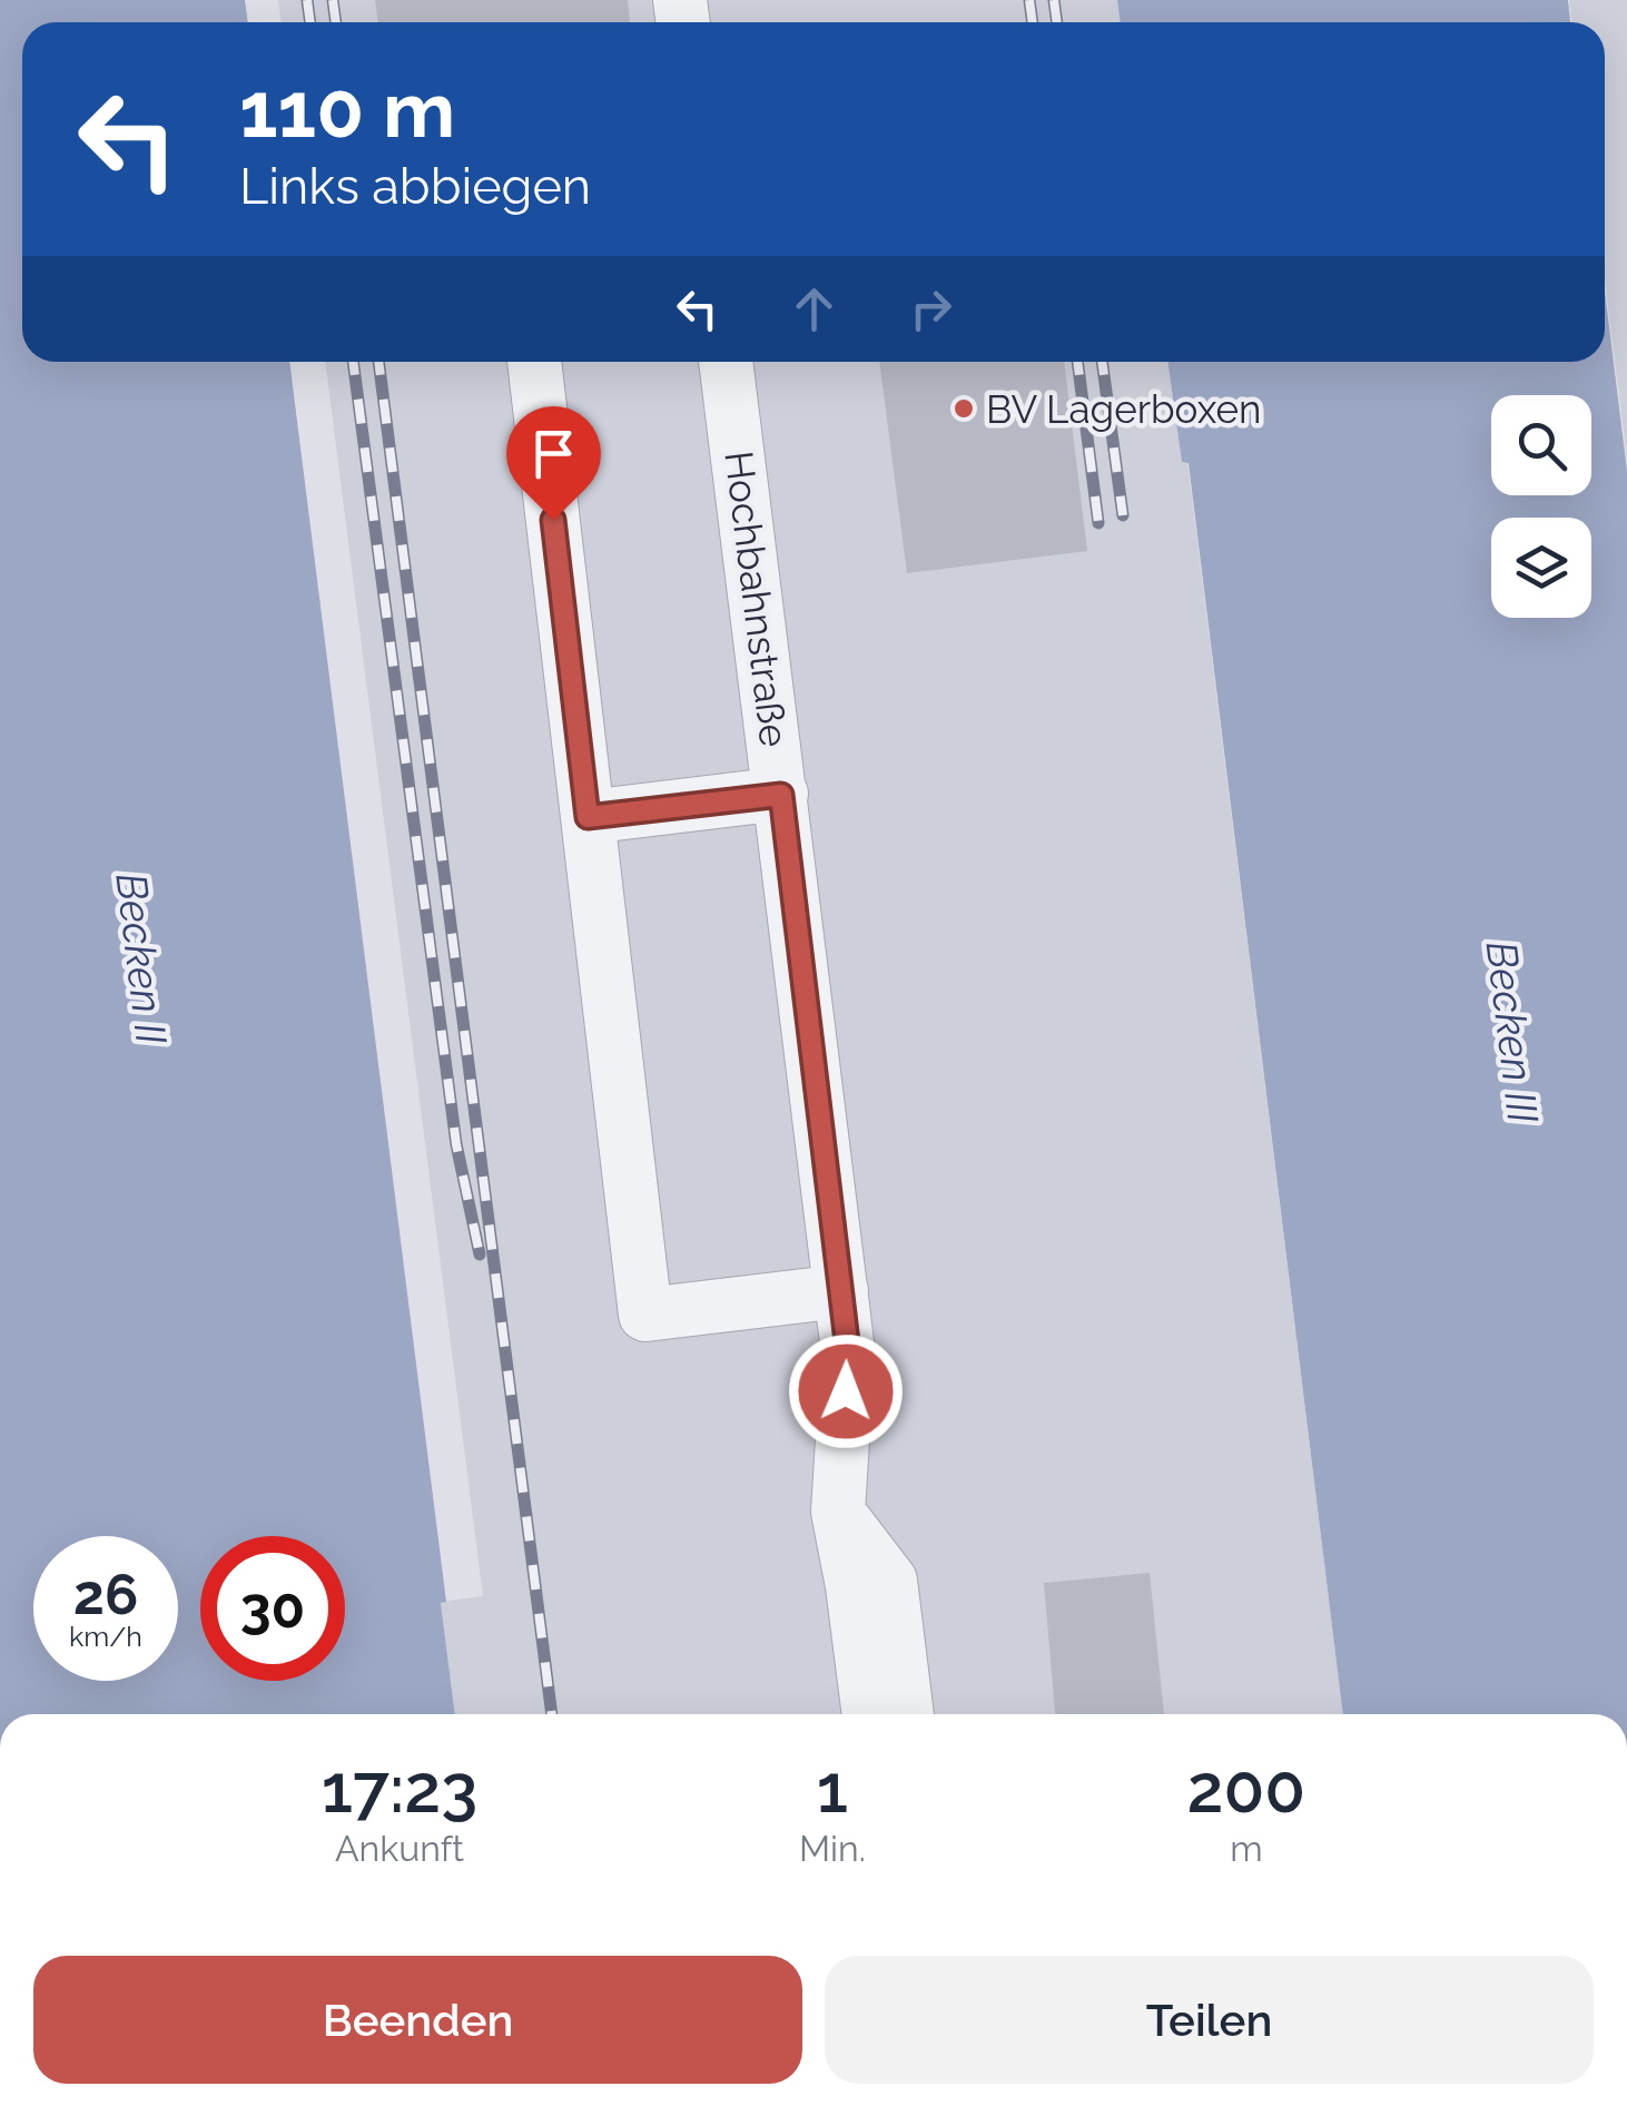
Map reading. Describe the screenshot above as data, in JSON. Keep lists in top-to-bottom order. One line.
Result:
{"streets":{"street":["Hochbahnstraße"]},"water":["Becken II","Becken III"],"places":["BV Lagerboxen"],"page":{"turn":["110 m","Links abbiegen"],"speed":"26 km/h","limit":"30","eta":["17:23","Ankunft","1","Min.","200","m"],"buttons":["Beenden","Teilen"]}}
